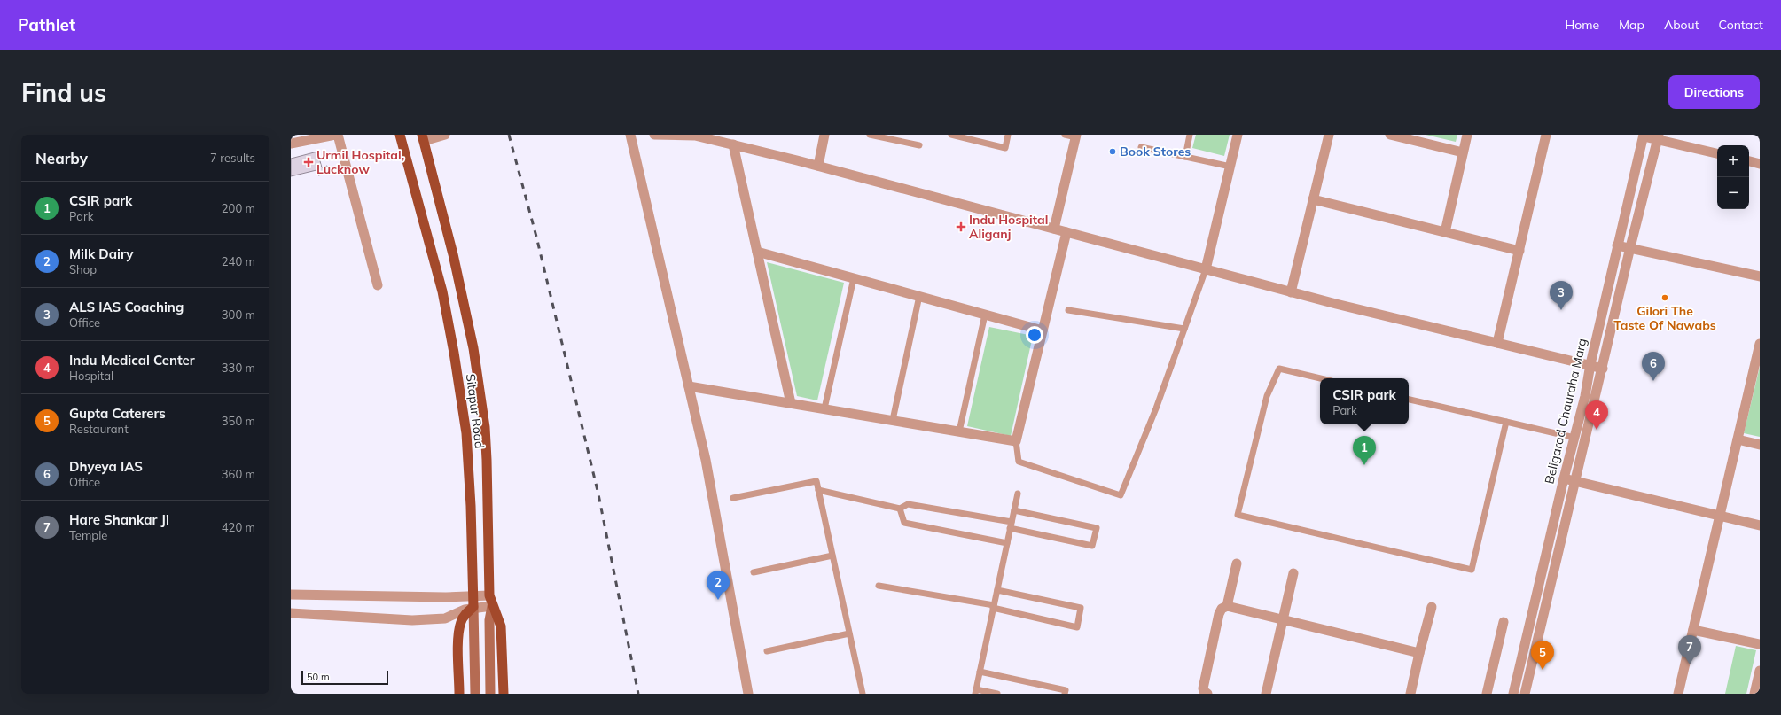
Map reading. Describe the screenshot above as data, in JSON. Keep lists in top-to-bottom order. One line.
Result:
{"streets":{"main road":["Sitapur Road"],"street":["Beligarad Chauraha Marg"]},"places":{"other":["Book Stores","Gilori The Taste Of Nawabs"],"health":["Urmil Hospital, Lucknow","Indu Hospital Aliganj"]},"scale_bar":"50 m","page":{"header":"Pathlet","nav":["Home","Map","About","Contact"],"buttons":"Directions","title":"Find us","heading":["Nearby","7 results"],"map_buttons":["+","−"],"list":[{"mark":"1","name":"CSIR park","note":"Park","value":"200 m"},{"mark":"2","name":"Milk Dairy","note":"Shop","value":"240 m"},{"mark":"3","name":"ALS IAS Coaching","note":"Office","value":"300 m"},{"mark":"4","name":"Indu Medical Center","note":"Hospital","value":"330 m"},{"mark":"5","name":"Gupta Caterers","note":"Restaurant","value":"350 m"},{"mark":"6","name":"Dhyeya IAS","note":"Office","value":"360 m"},{"mark":"7","name":"Hare Shankar Ji","note":"Temple","value":"420 m"}],"pins":["3","6","4","1","2","7","5"],"popup":["CSIR park","Park"],"scale":"50 m"}}
